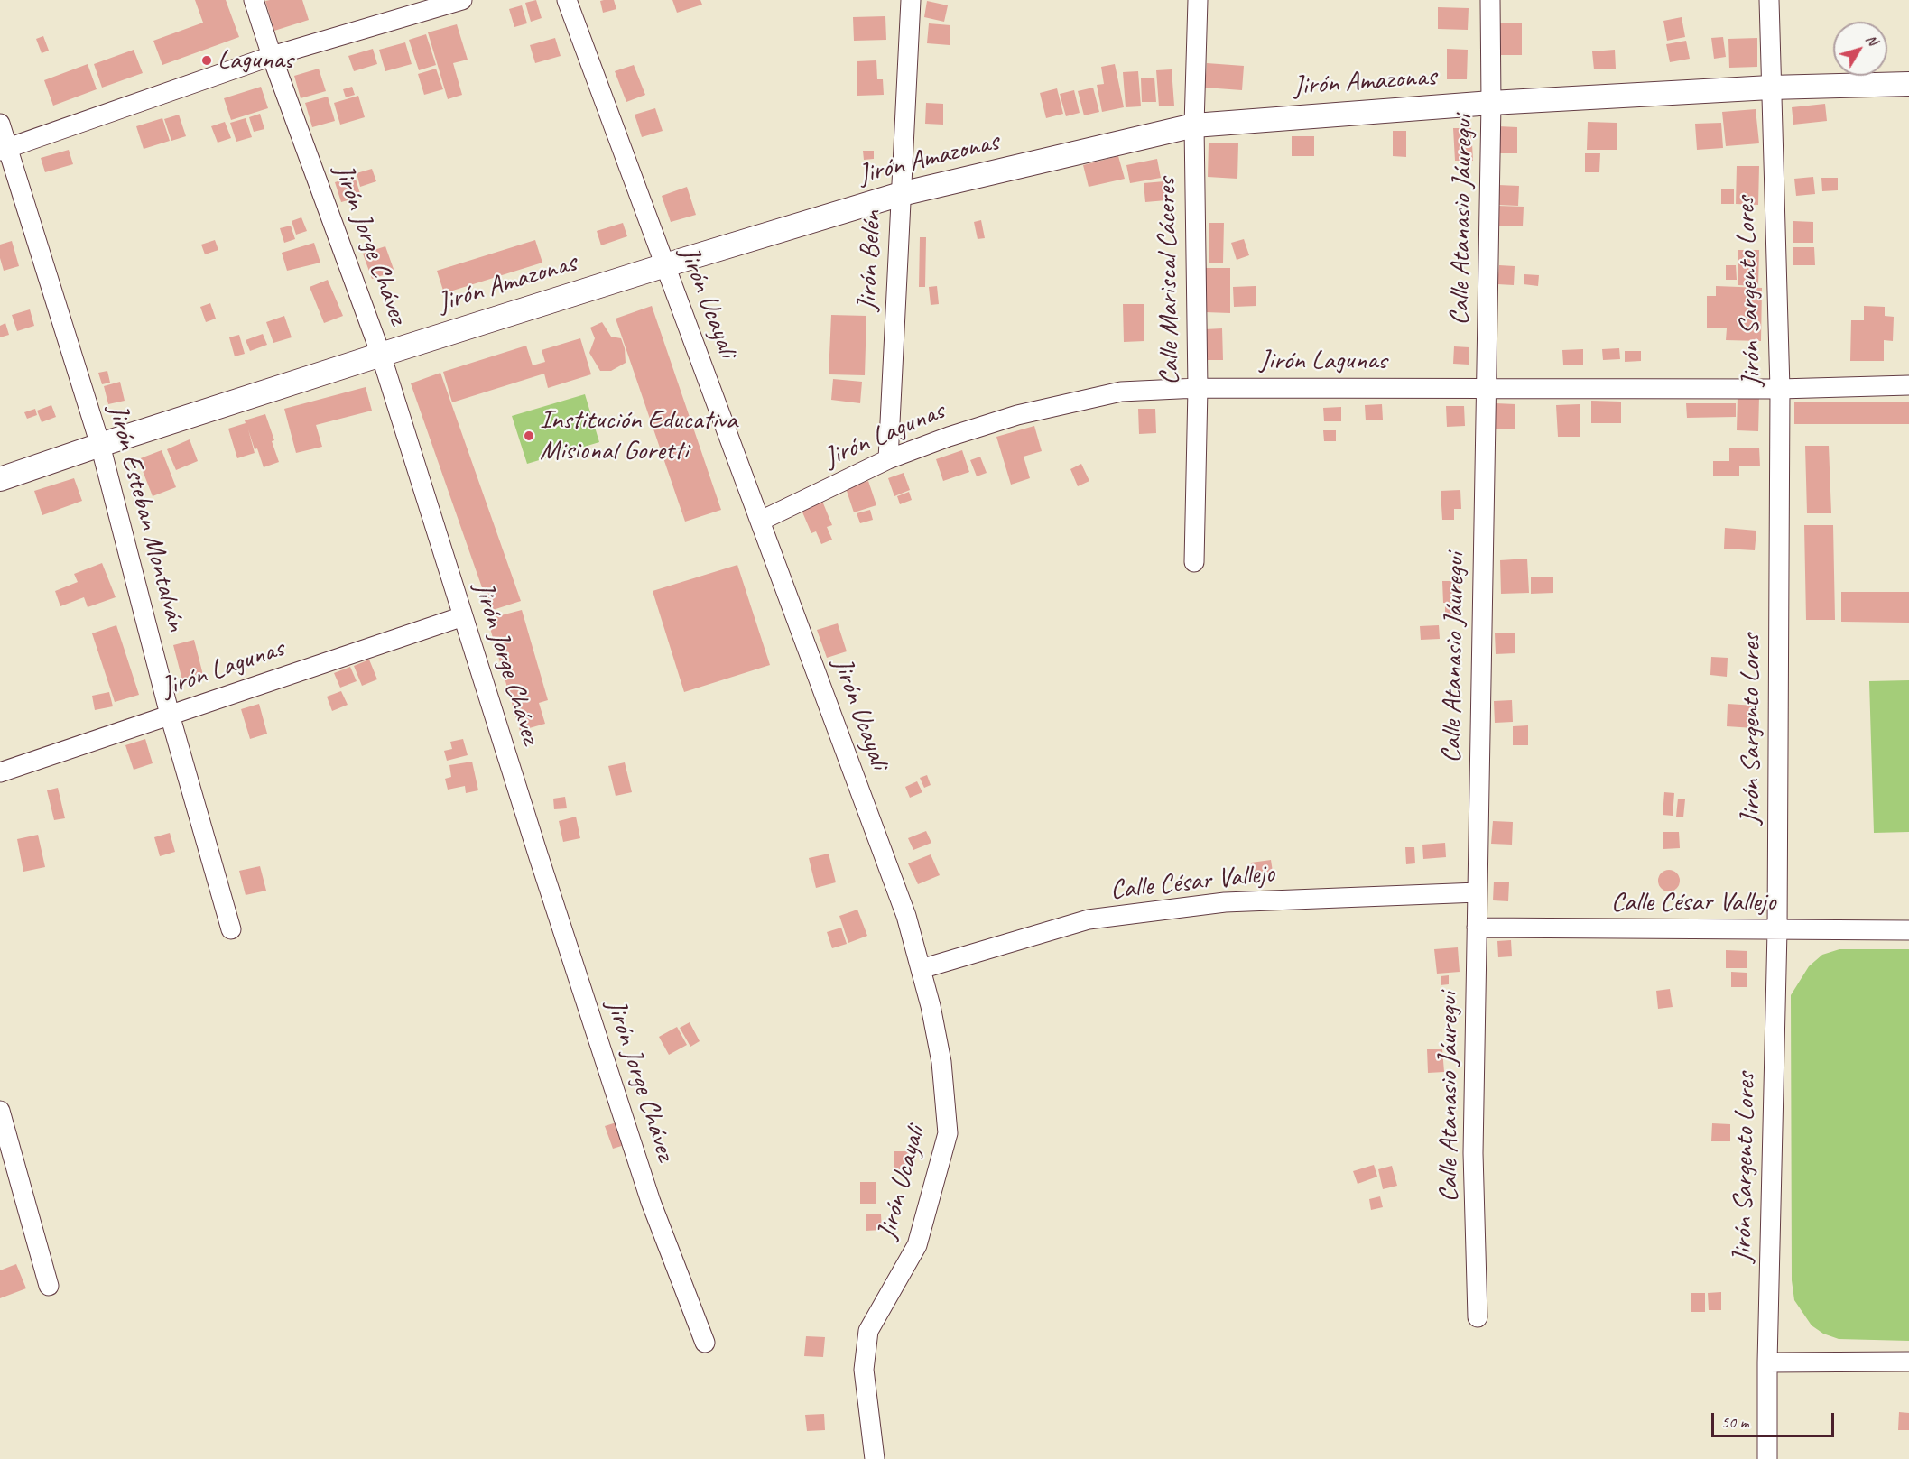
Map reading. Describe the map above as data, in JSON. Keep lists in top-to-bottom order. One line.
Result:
{"streets":{"street":["Jirón Amazonas","Calle Atanasio Jáuregui","Jirón Jorge Chávez","Jirón Belén","Calle Mariscal Cáceres","Jirón Sargento Lores","Jirón Ucayali","Jirón Lagunas","Jirón Esteban Montalván","Calle César Vallejo"]},"crossings":[["Jirón Amazonas","Calle Atanasio Jáuregui"],["Jirón Amazonas","Jirón Jorge Chávez"],["Jirón Amazonas","Jirón Belén"],["Jirón Amazonas","Calle Mariscal Cáceres"],["Jirón Amazonas","Jirón Sargento Lores"],["Jirón Amazonas","Jirón Ucayali"],["Jirón Amazonas","Jirón Esteban Montalván"],["Calle Atanasio Jáuregui","Jirón Lagunas"],["Calle Atanasio Jáuregui","Calle César Vallejo"],["Jirón Jorge Chávez","Jirón Lagunas"],["Jirón Belén","Jirón Lagunas"],["Calle Mariscal Cáceres","Jirón Lagunas"],["Jirón Sargento Lores","Jirón Lagunas"],["Jirón Sargento Lores","Calle César Vallejo"],["Jirón Ucayali","Jirón Lagunas"],["Jirón Ucayali","Calle César Vallejo"],["Jirón Lagunas","Jirón Esteban Montalván"]],"places":["Lagunas","Institución Educativa Misional Goretti"],"scale_bar":"50 m","north":"top right"}
